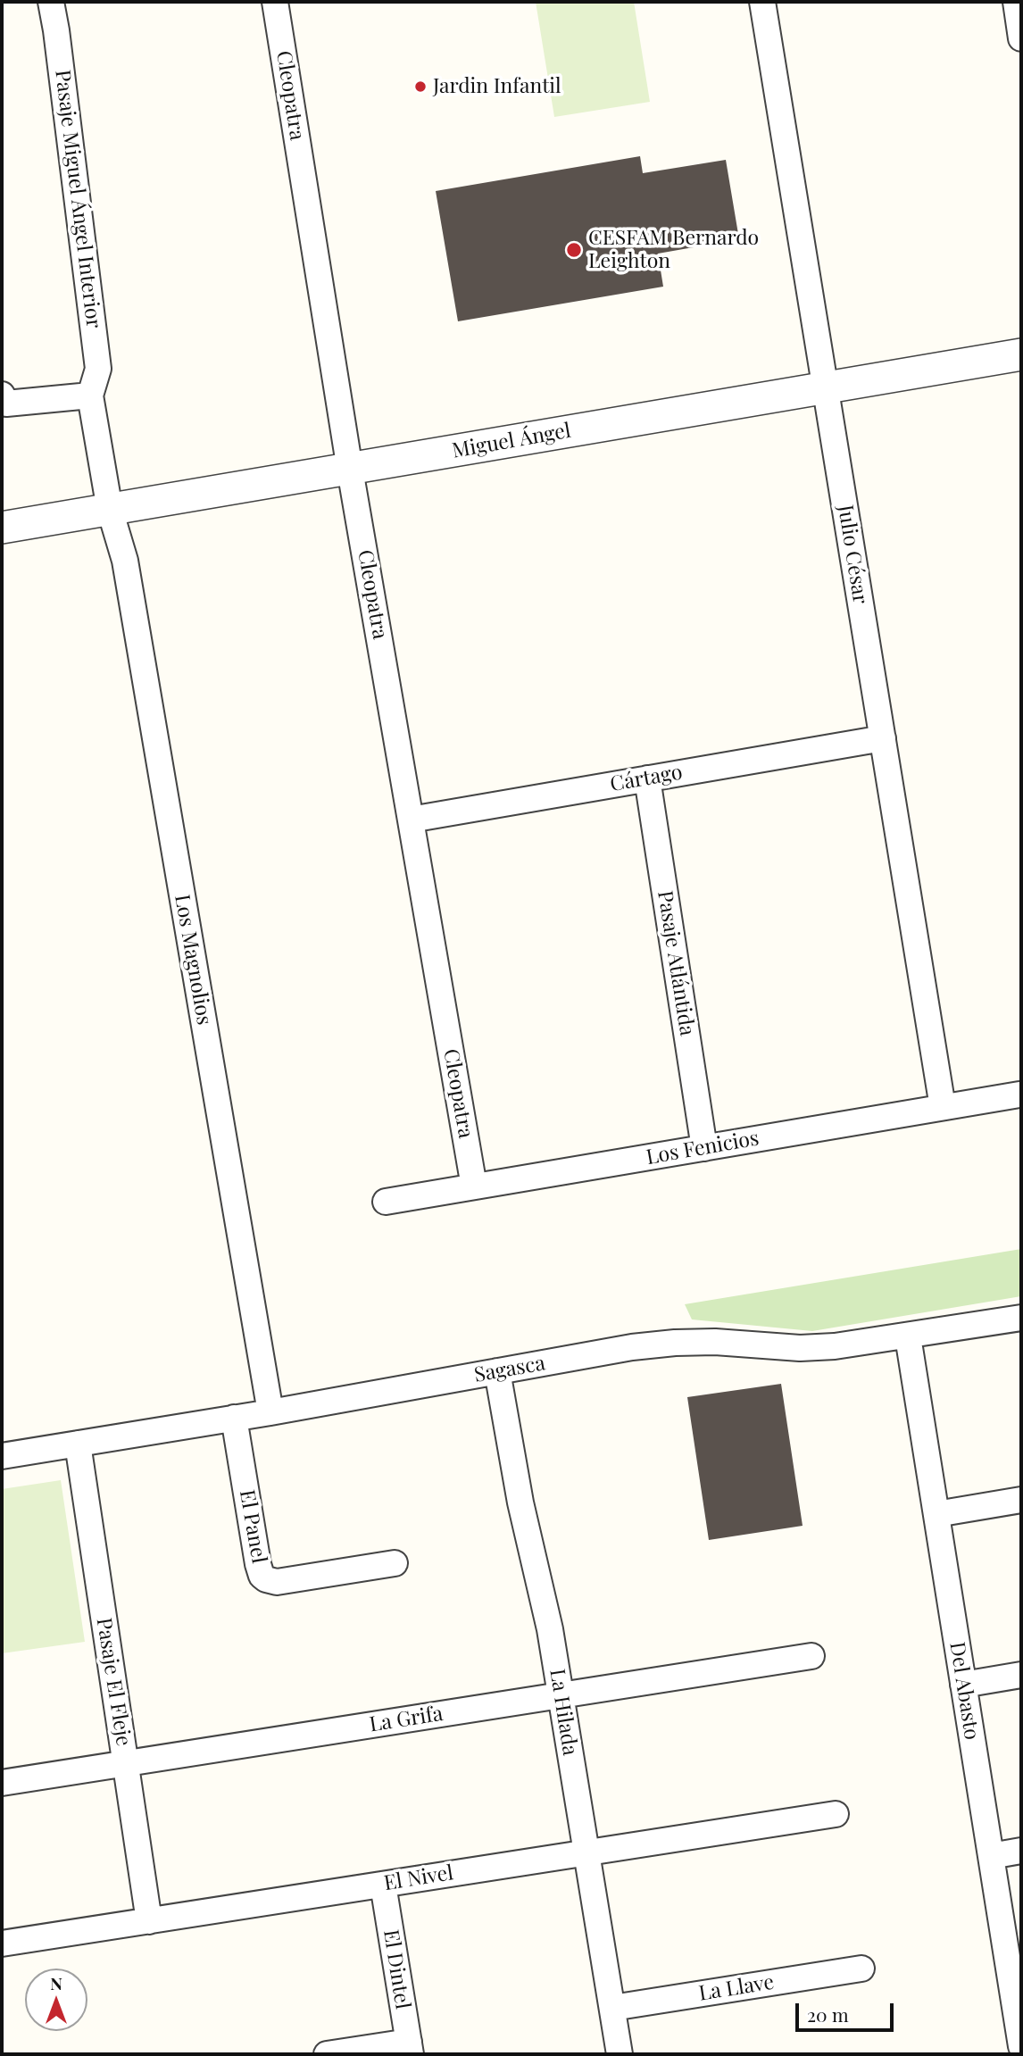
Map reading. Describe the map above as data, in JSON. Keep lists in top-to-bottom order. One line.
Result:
{"streets":{"street":["Cleopatra","Pasaje Miguel Ángel Interior","Miguel Ángel","Julio César","Cártago","Los Magnolios","Pasaje Atlántida","Los Fenicios","Sagasca","El Panel","Pasaje El Fleje","Del Abasto","La Hilada","La Grifa","El Nivel","El Dintel","La Llave"]},"crossings":[["Cleopatra","Miguel Ángel"],["Cleopatra","Cártago"],["Cleopatra","Los Fenicios"],["Pasaje Miguel Ángel Interior","Miguel Ángel"],["Pasaje Miguel Ángel Interior","Los Magnolios"],["Miguel Ángel","Julio César"],["Miguel Ángel","Los Magnolios"],["Julio César","Cártago"],["Julio César","Los Fenicios"],["Cártago","Pasaje Atlántida"],["Los Magnolios","Sagasca"],["Pasaje Atlántida","Los Fenicios"],["Sagasca","El Panel"],["Sagasca","Pasaje El Fleje"],["Sagasca","Del Abasto"],["Sagasca","La Hilada"],["Pasaje El Fleje","La Grifa"],["Pasaje El Fleje","El Nivel"],["La Hilada","La Grifa"],["La Hilada","El Nivel"],["La Hilada","La Llave"],["El Nivel","El Dintel"]],"places":["Jardin Infantil","CESFAM Bernardo Leighton"],"scale_bar":"20 m","north":"top"}
